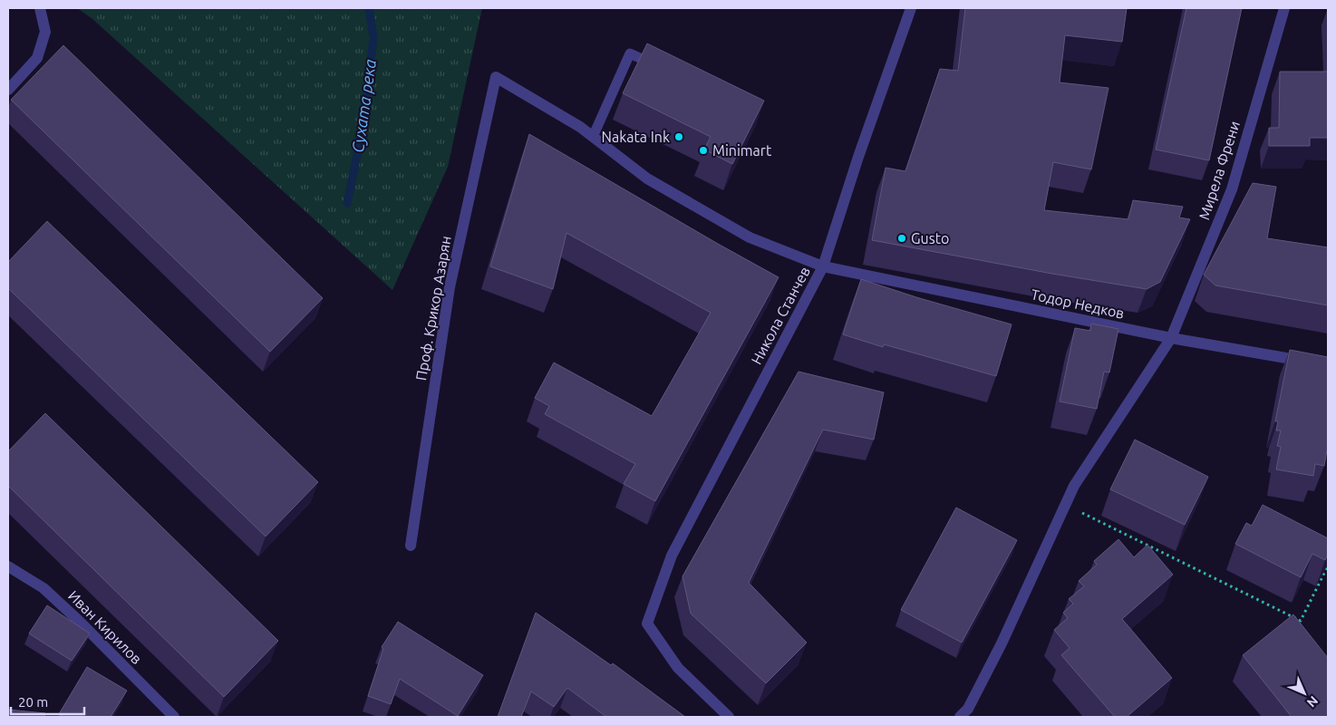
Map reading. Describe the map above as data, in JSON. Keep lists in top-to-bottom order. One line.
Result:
{"streets":{"street":["Мирела Френи","Тодор Недков","Проф. Крикор Азарян","Никола Станчев","Иван Кирилов"]},"crossings":[["Мирела Френи","Тодор Недков"],["Тодор Недков","Проф. Крикор Азарян"],["Тодор Недков","Никола Станчев"]],"water":["Сухата река"],"places":["Nakata Ink","Minimart","Gusto"],"scale_bar":"20 m","north":"bottom right"}
